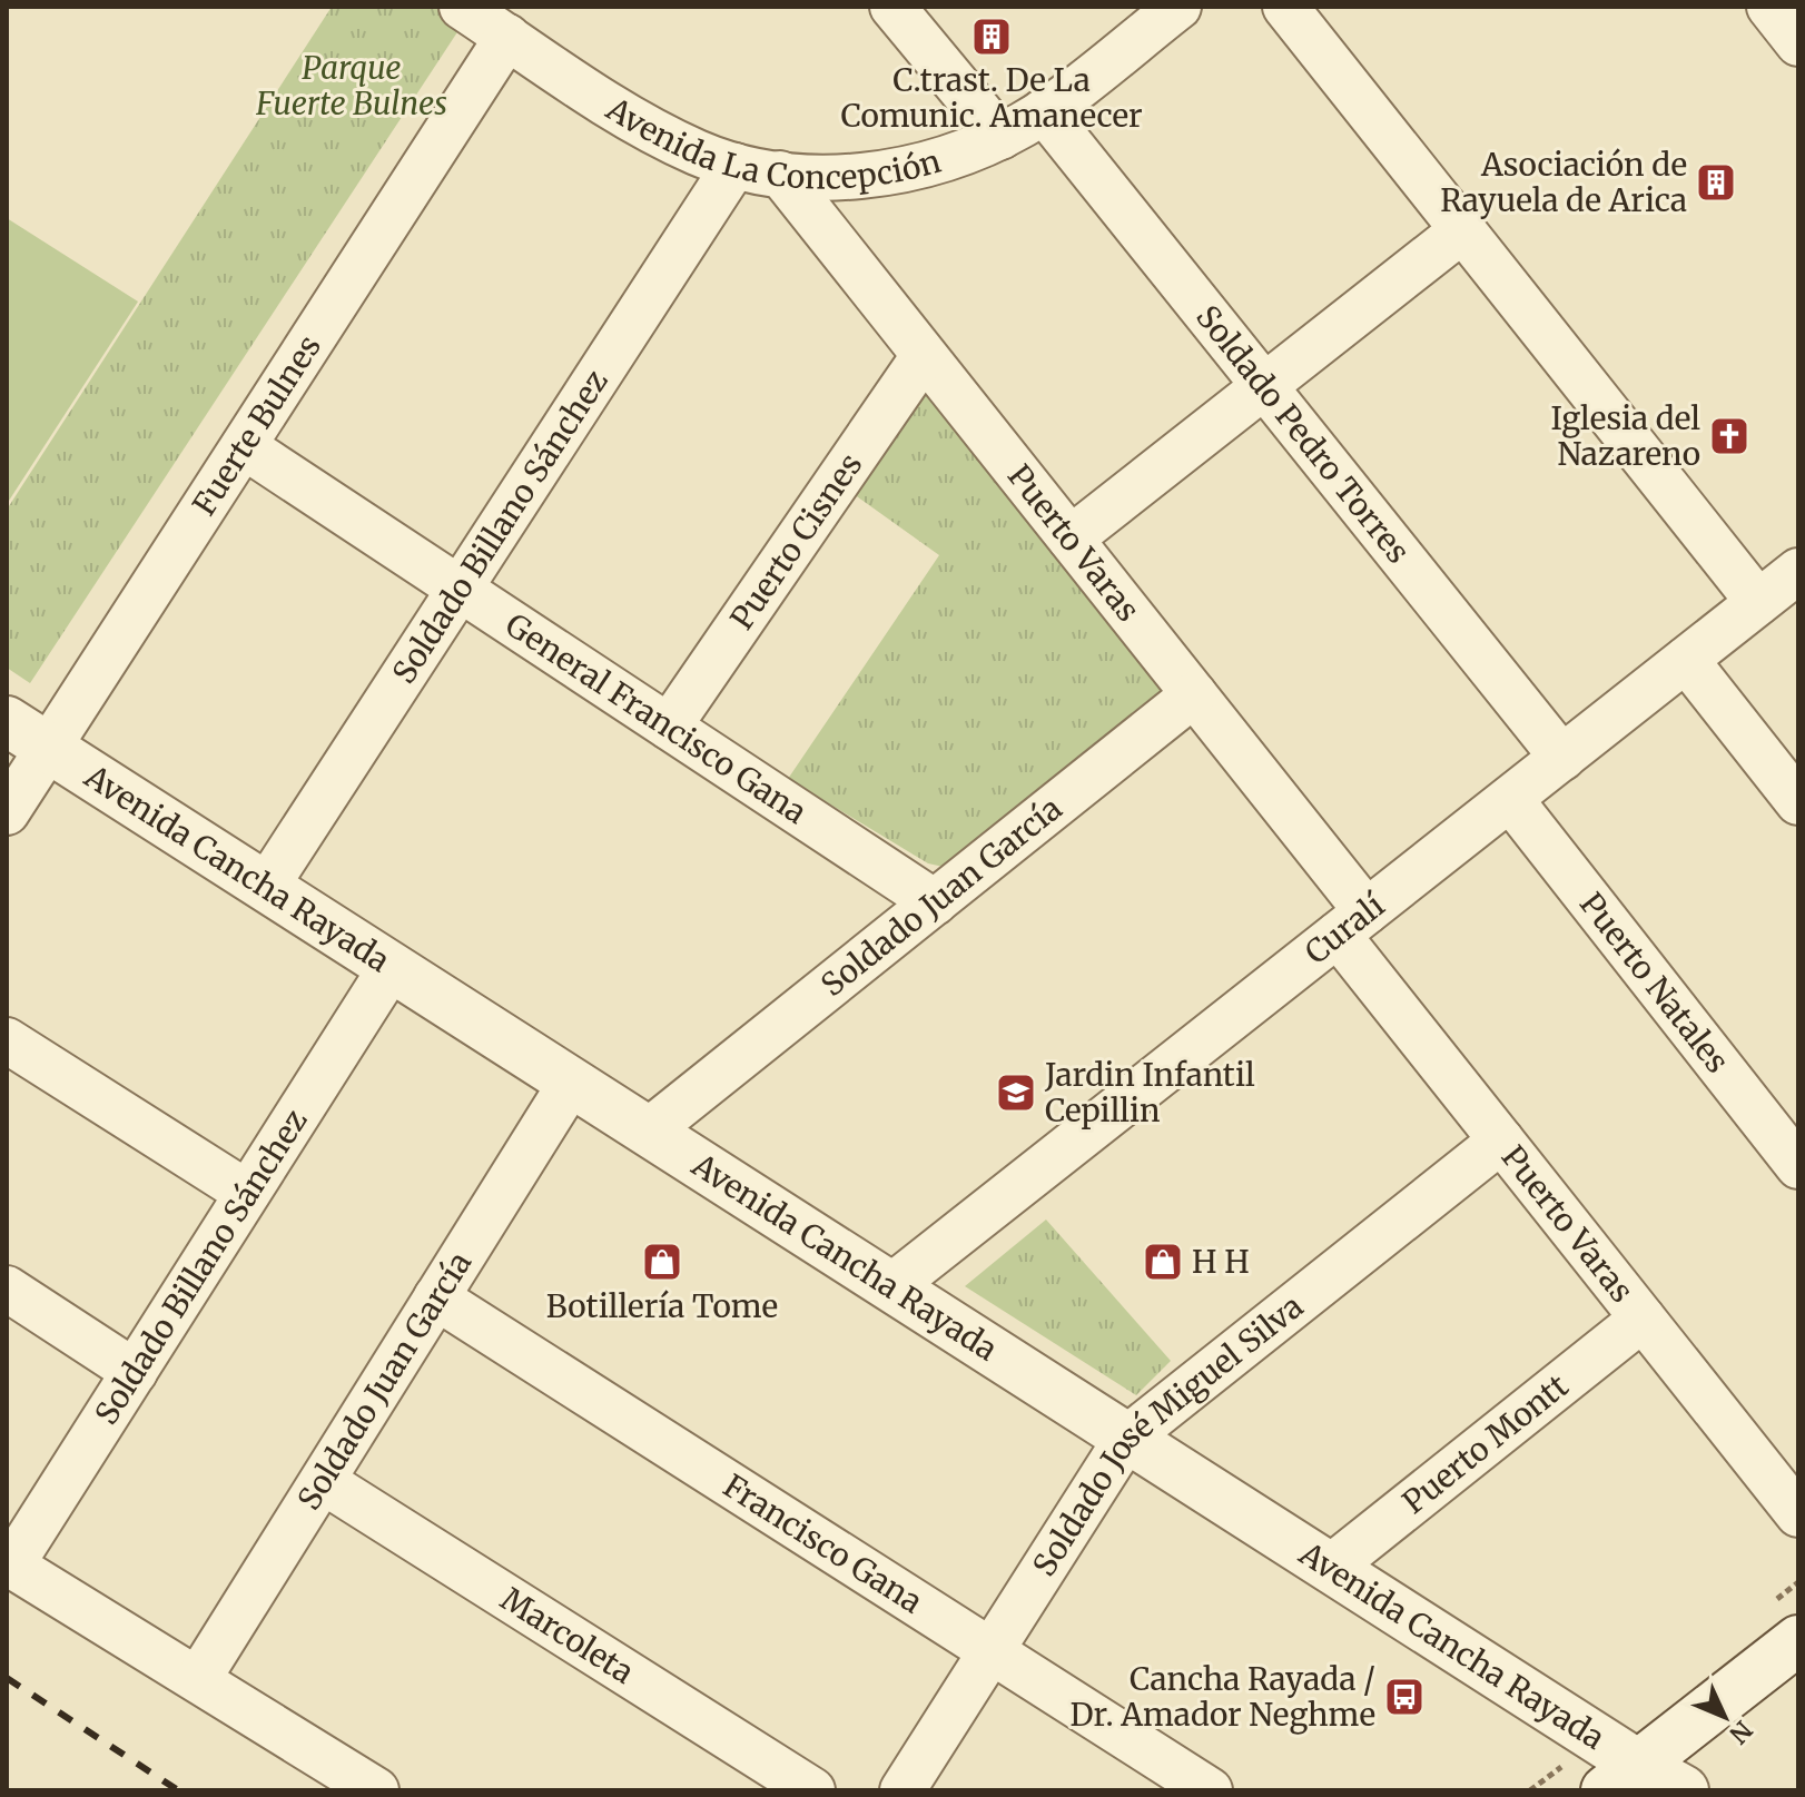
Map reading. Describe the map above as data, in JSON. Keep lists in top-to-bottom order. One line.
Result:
{"streets":{"street":["Avenida La Concepción","Fuerte Bulnes","Soldado Pedro Torres","Soldado Billano Sánchez","Puerto Cisnes","Puerto Varas","General Francisco Gana","Avenida Cancha Rayada","Soldado Juan García","Curalí","Puerto Natales","Soldado José Miguel Silva","Puerto Montt","Francisco Gana","Marcoleta"]},"crossings":[["Avenida La Concepción","Fuerte Bulnes"],["Avenida La Concepción","Soldado Pedro Torres"],["Avenida La Concepción","Soldado Billano Sánchez"],["Avenida La Concepción","Puerto Varas"],["Fuerte Bulnes","General Francisco Gana"],["Fuerte Bulnes","Avenida Cancha Rayada"],["Soldado Pedro Torres","Curalí"],["Soldado Billano Sánchez","General Francisco Gana"],["Soldado Billano Sánchez","Avenida Cancha Rayada"],["Puerto Cisnes","Puerto Varas"],["Puerto Cisnes","General Francisco Gana"],["Puerto Varas","Soldado Juan García"],["Puerto Varas","Curalí"],["Puerto Varas","Soldado José Miguel Silva"],["Puerto Varas","Puerto Montt"],["General Francisco Gana","Soldado Juan García"],["Avenida Cancha Rayada","Soldado Juan García"],["Avenida Cancha Rayada","Curalí"],["Avenida Cancha Rayada","Soldado José Miguel Silva"],["Avenida Cancha Rayada","Puerto Montt"],["Soldado Juan García","Francisco Gana"],["Soldado Juan García","Marcoleta"],["Curalí","Puerto Natales"],["Soldado José Miguel Silva","Francisco Gana"]],"parks":["Parque Fuerte Bulnes"],"places":{"building":["C.trast. De La Comunic. Amanecer","Asociación de Rayuela de Arica"],"church":["Iglesia del Nazareno"],"school or university":["Jardin Infantil Cepillin"],"shop":["Botillería Tome","H H"],"bus stop":["Cancha Rayada / Dr. Amador Neghme"]},"north":"bottom right"}
